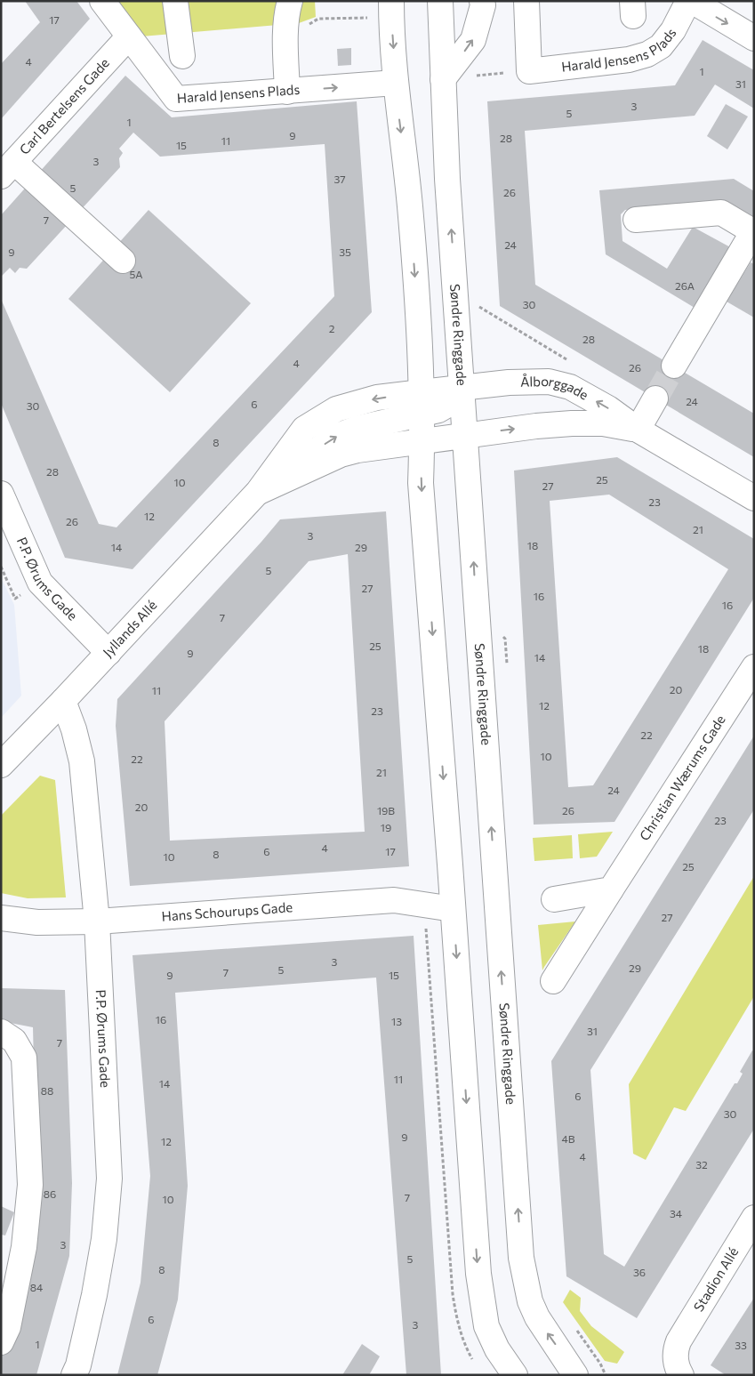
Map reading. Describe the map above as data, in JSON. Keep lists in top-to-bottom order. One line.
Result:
{"streets":{"street":["Harald Jensens Plads","Carl Bertelsens Gade","Søndre Ringgade","Ålborggade","P.P. Ørums Gade","Jyllands Allé","Christian Wærums Gade","Hans Schourups Gade","Stadion Allé"]},"crossings":[["Harald Jensens Plads","Carl Bertelsens Gade"],["Søndre Ringgade","Ålborggade"],["Ålborggade","Jyllands Allé"],["P.P. Ørums Gade","Jyllands Allé"],["P.P. Ørums Gade","Hans Schourups Gade"]],"house_numbers":["17","4","1","31","3","5","1","9","28","11","15","3","37","5","26","7","24","9","35","5A","26A","30","2","28","4","26","24","6","30","8","28","25","10","27","23","12","26","21","3","18","14","29","5","27","16","16","7","25","18","9","14","20","11","12","23","22","10","22","21","24","20","19B","26","23","19","4","6","17","8","10","25","27","3","29","5","7","9","15","16","13","31","7","11","14","88","6","30","9","4B","12","4","32","86","7","10","34","3","5","8","36","84","6","3","1","33"]}
